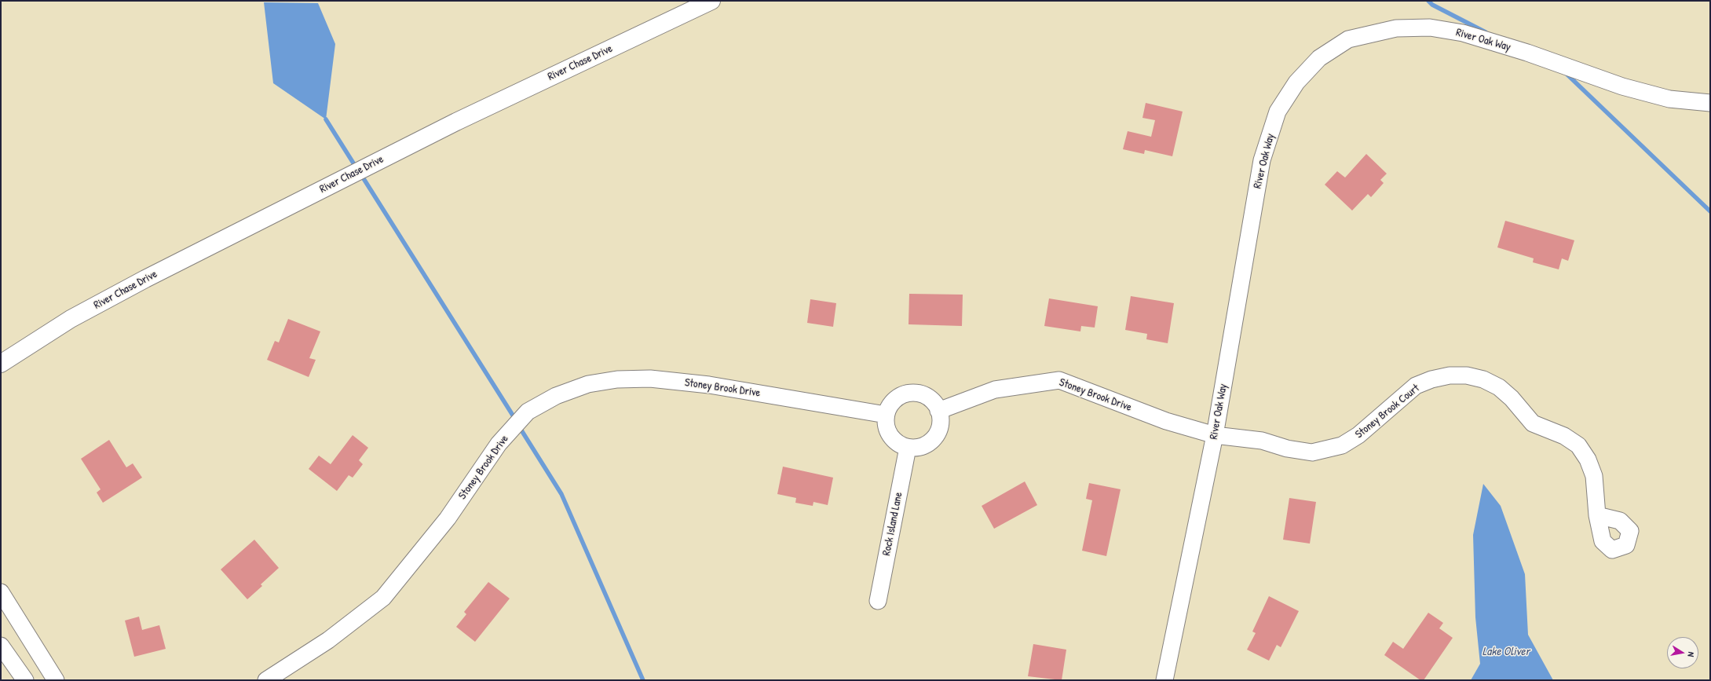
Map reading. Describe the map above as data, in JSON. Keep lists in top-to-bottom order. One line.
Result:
{"streets":{"street":["River Oak Way","River Chase Drive","Stoney Brook Drive","Stoney Brook Court","Rock Island Lane"]},"crossings":[["River Oak Way","Stoney Brook Drive"],["River Oak Way","Stoney Brook Court"],["Stoney Brook Drive","Stoney Brook Court"],["Stoney Brook Drive","Rock Island Lane"]],"water":["Lake Oliver"],"north":"right"}
